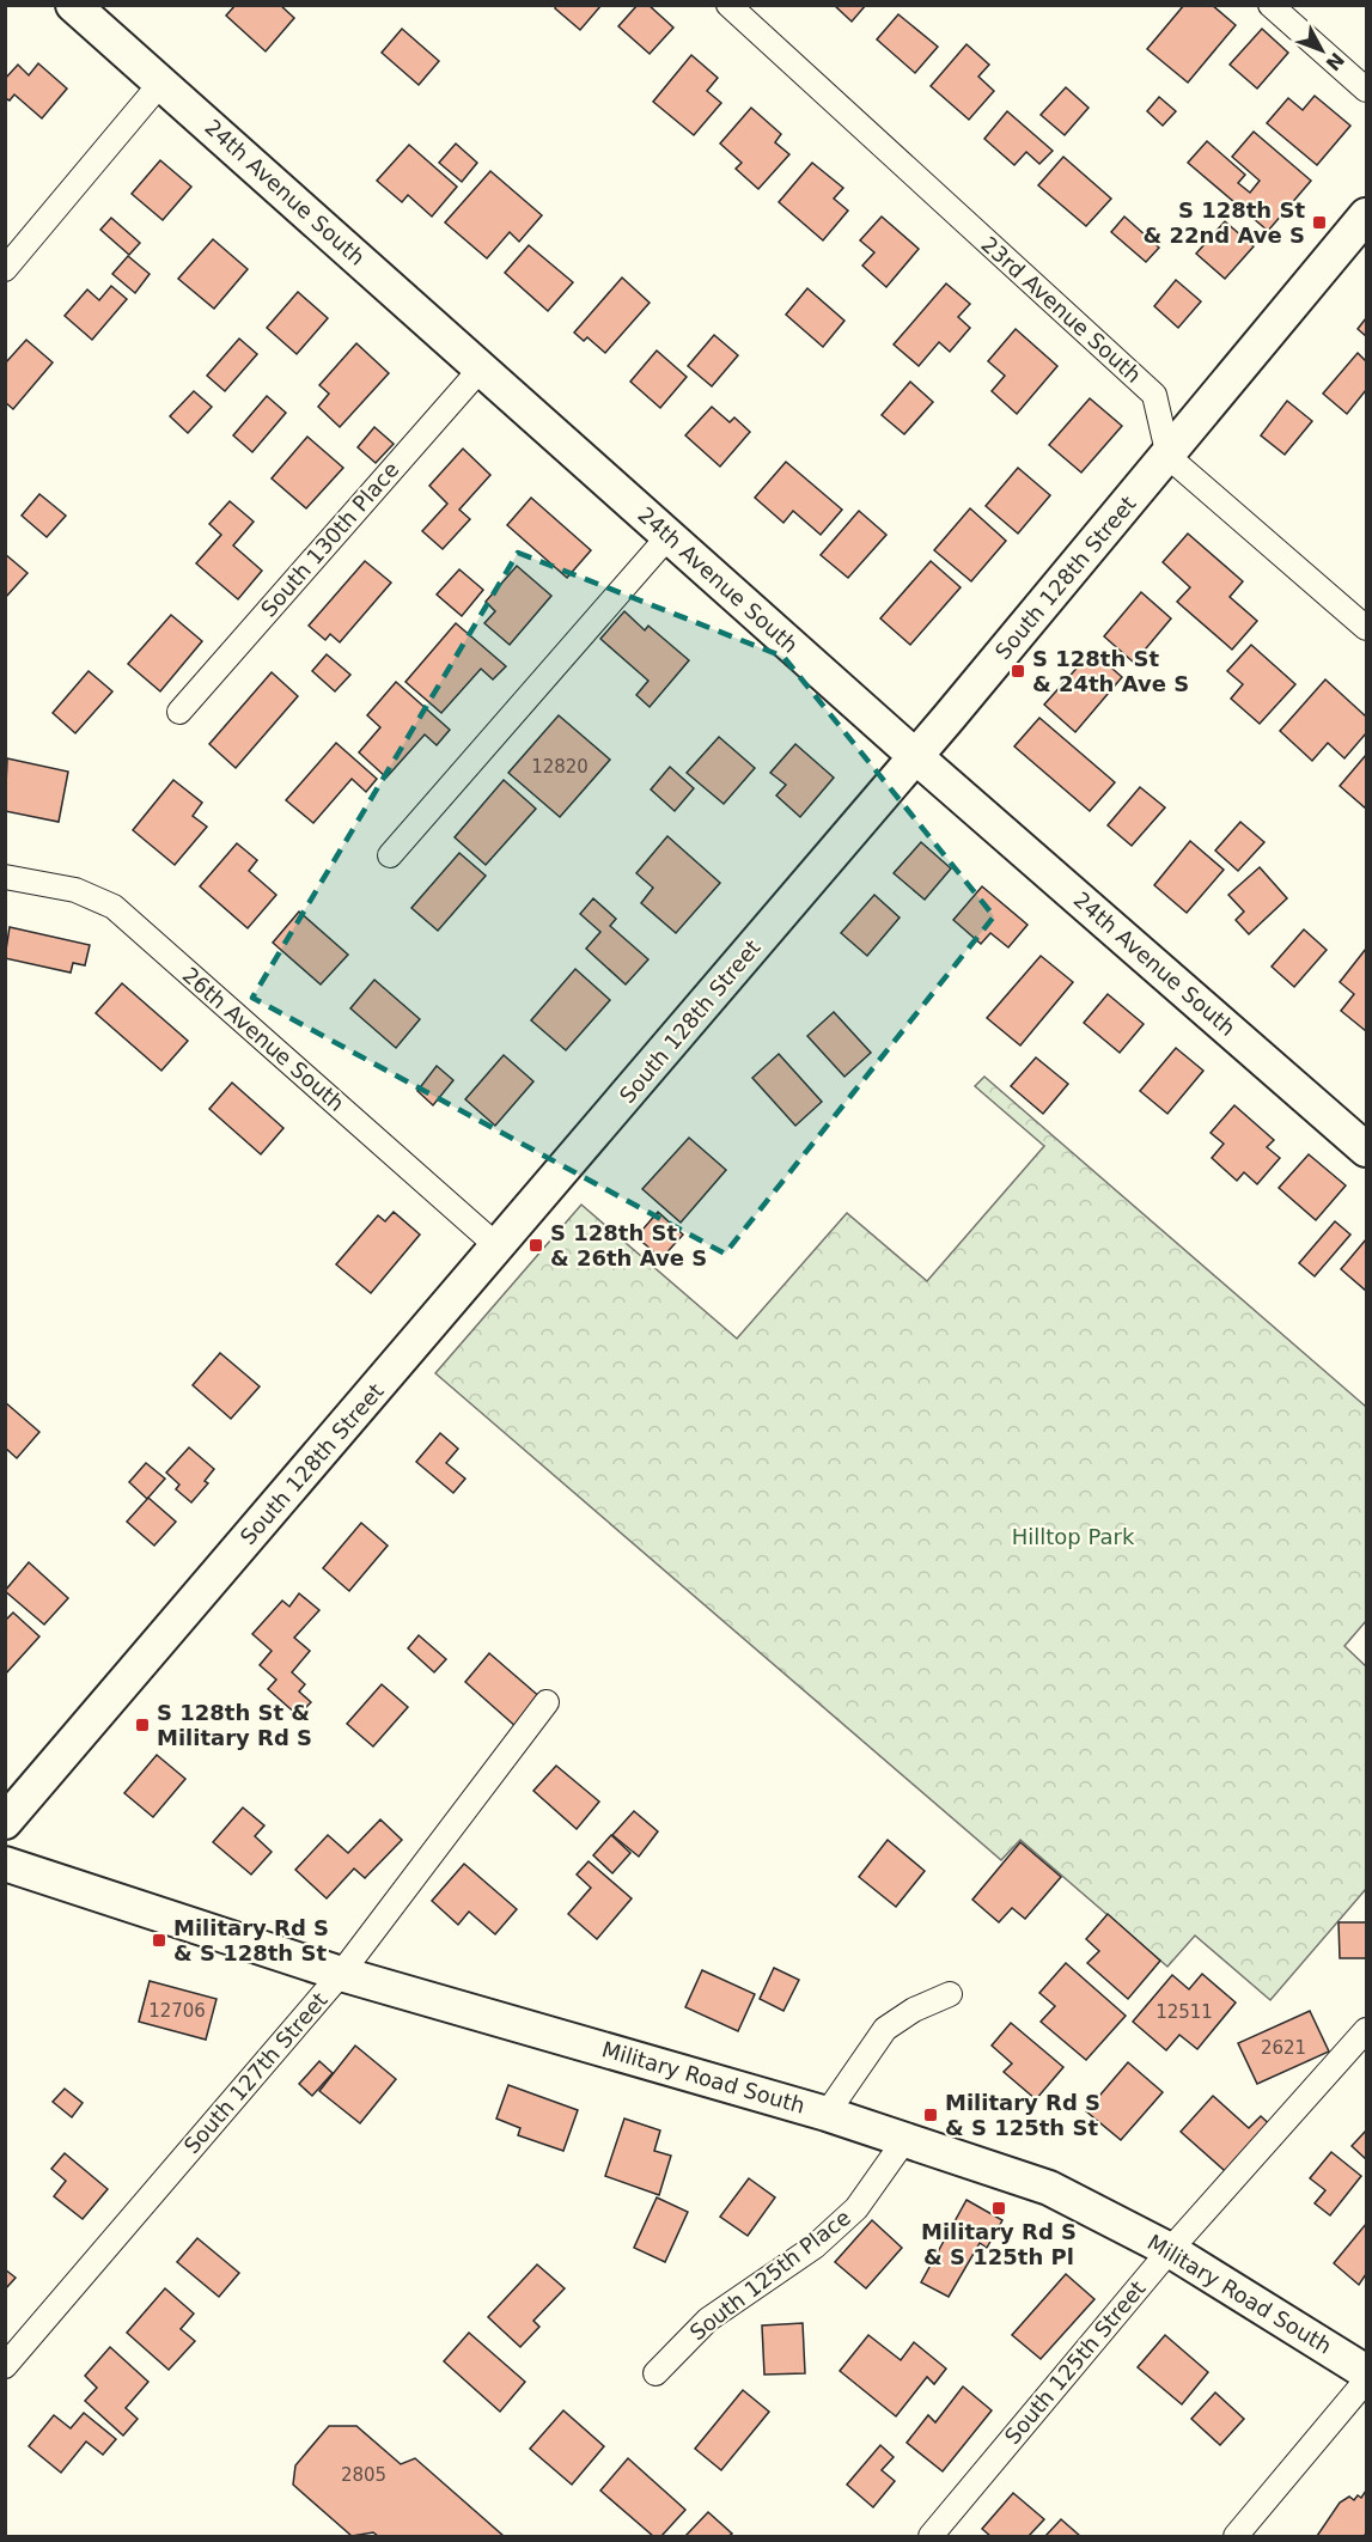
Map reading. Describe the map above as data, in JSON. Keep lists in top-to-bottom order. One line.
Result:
{"streets":{"street":["24th Avenue South","23rd Avenue South","South 130th Place","South 128th Street","26th Avenue South","South 127th Street","Military Road South","South 125th Place","South 125th Street"]},"crossings":[["24th Avenue South","South 130th Place"],["24th Avenue South","South 128th Street"],["23rd Avenue South","South 128th Street"],["South 128th Street","26th Avenue South"],["South 127th Street","Military Road South"],["Military Road South","South 125th Place"],["Military Road South","South 125th Street"]],"parks":["Hilltop Park"],"places":{"transit":["S 128th St & 22nd Ave S","S 128th St & 24th Ave S","S 128th St & 26th Ave S","S 128th St & Military Rd S","Military Rd S & S 128th St","Military Rd S & S 125th St","Military Rd S & S 125th Pl"]},"house_numbers":["12820","12706","12511","2621","2805"],"north":"bottom right"}
